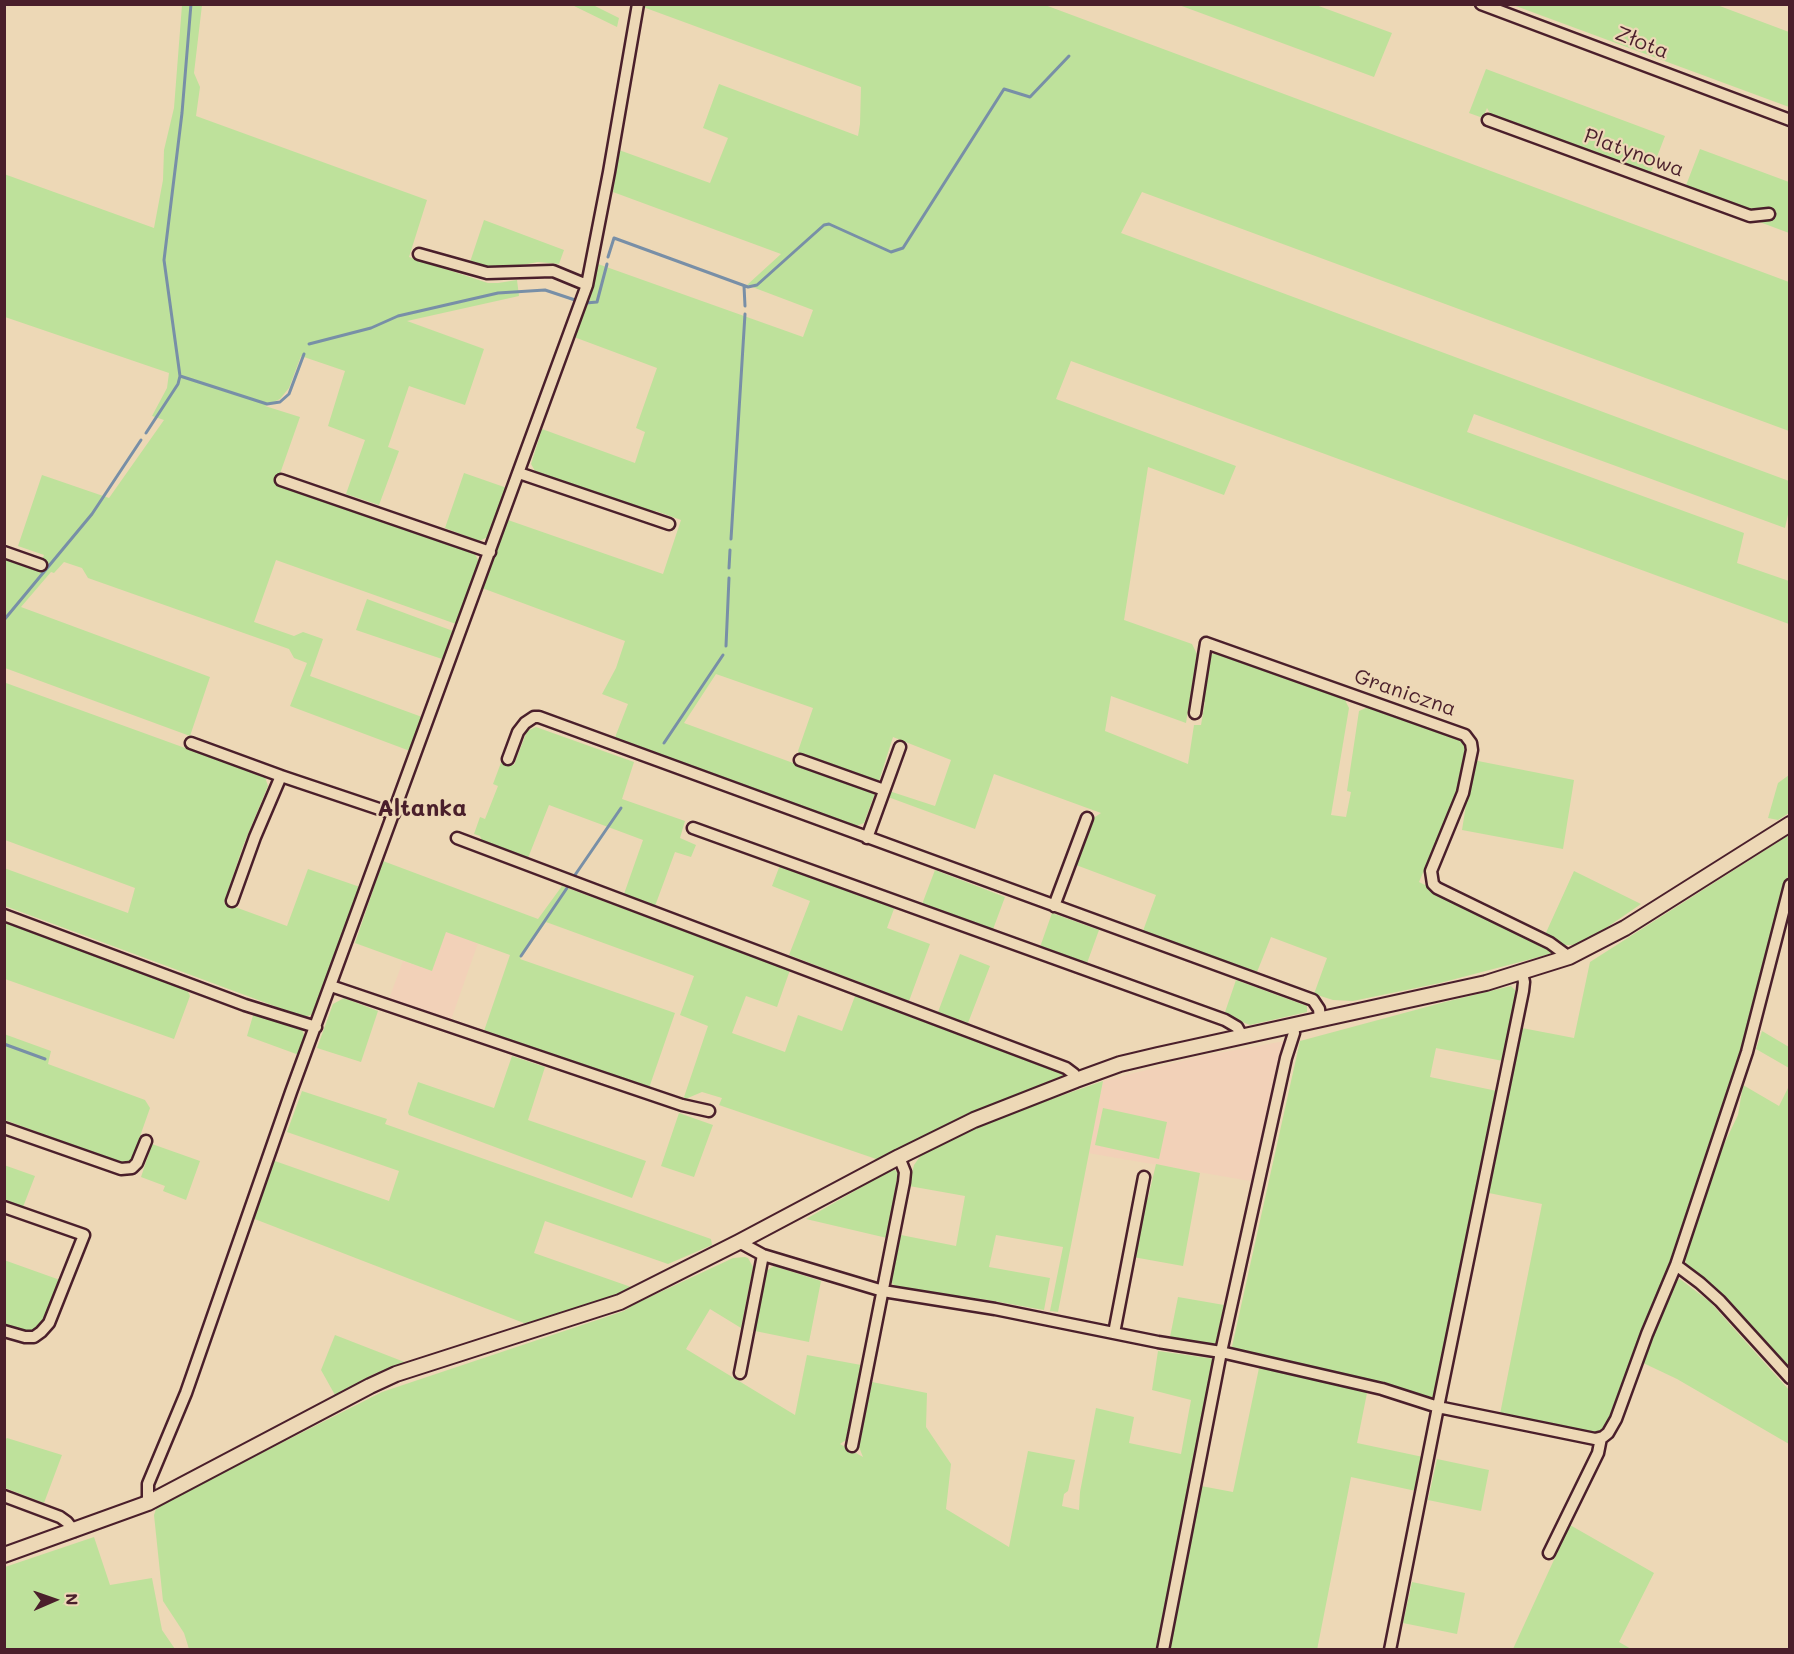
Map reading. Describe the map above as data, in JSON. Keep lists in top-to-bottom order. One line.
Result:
{"streets":{"street":["Złota","Platynowa","Graniczna"]},"districts":["Altanka"],"north":"right"}
